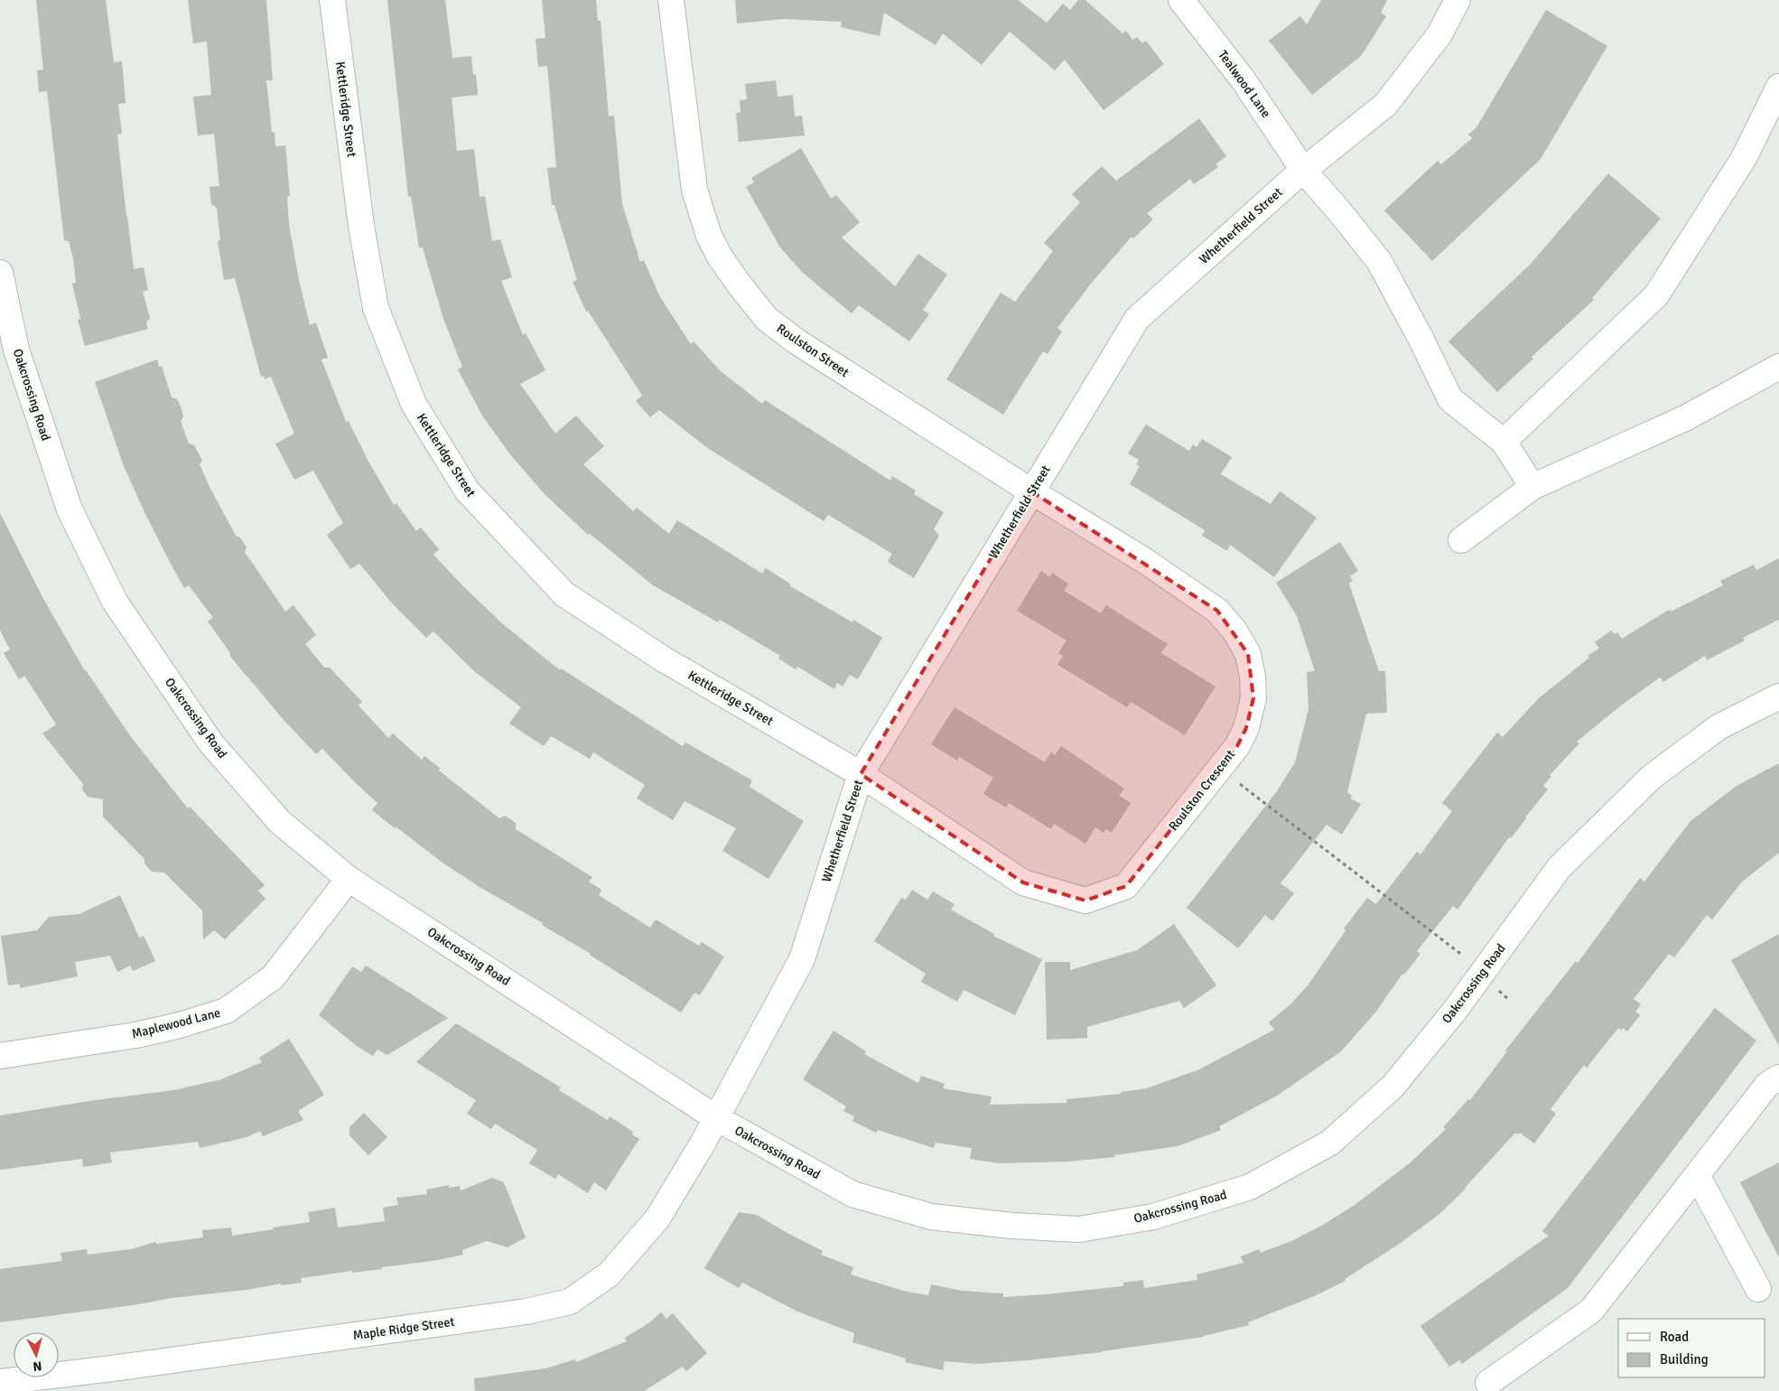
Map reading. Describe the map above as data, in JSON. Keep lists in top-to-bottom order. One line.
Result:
{"streets":{"street":["Tealwood Lane","Kettleridge Street","Whetherfield Street","Roulston Street","Oakcrossing Road","Roulston Crescent","Maplewood Lane","Maple Ridge Street"]},"crossings":[["Tealwood Lane","Whetherfield Street"],["Kettleridge Street","Whetherfield Street"],["Kettleridge Street","Roulston Crescent"],["Whetherfield Street","Roulston Street"],["Whetherfield Street","Oakcrossing Road"],["Whetherfield Street","Roulston Crescent"],["Whetherfield Street","Maple Ridge Street"],["Roulston Street","Roulston Crescent"],["Oakcrossing Road","Maplewood Lane"],["Oakcrossing Road","Maple Ridge Street"]],"legend":["Road","Building"],"north":"bottom"}
